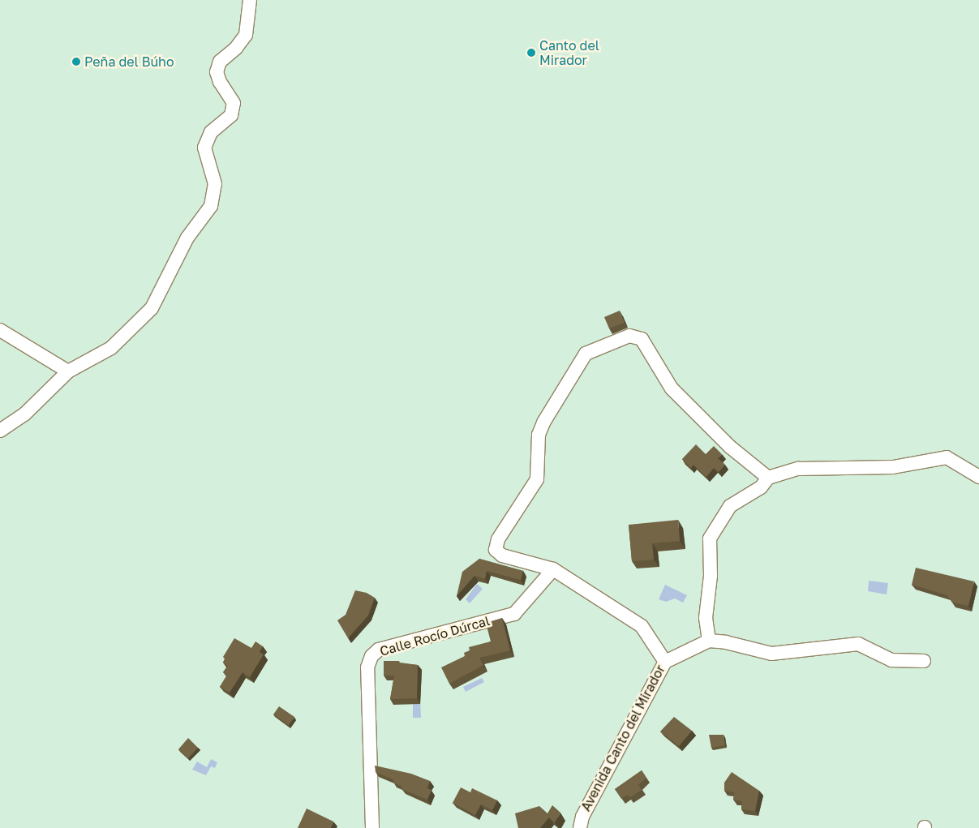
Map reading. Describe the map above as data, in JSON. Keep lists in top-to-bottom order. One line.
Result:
{"streets":{"street":["Calle Rocío Dúrcal","Avenida Canto del Mirador"]},"crossings":[["Calle Rocío Dúrcal","Avenida Canto del Mirador"]],"places":["Canto del Mirador","Peña del Búho"]}
